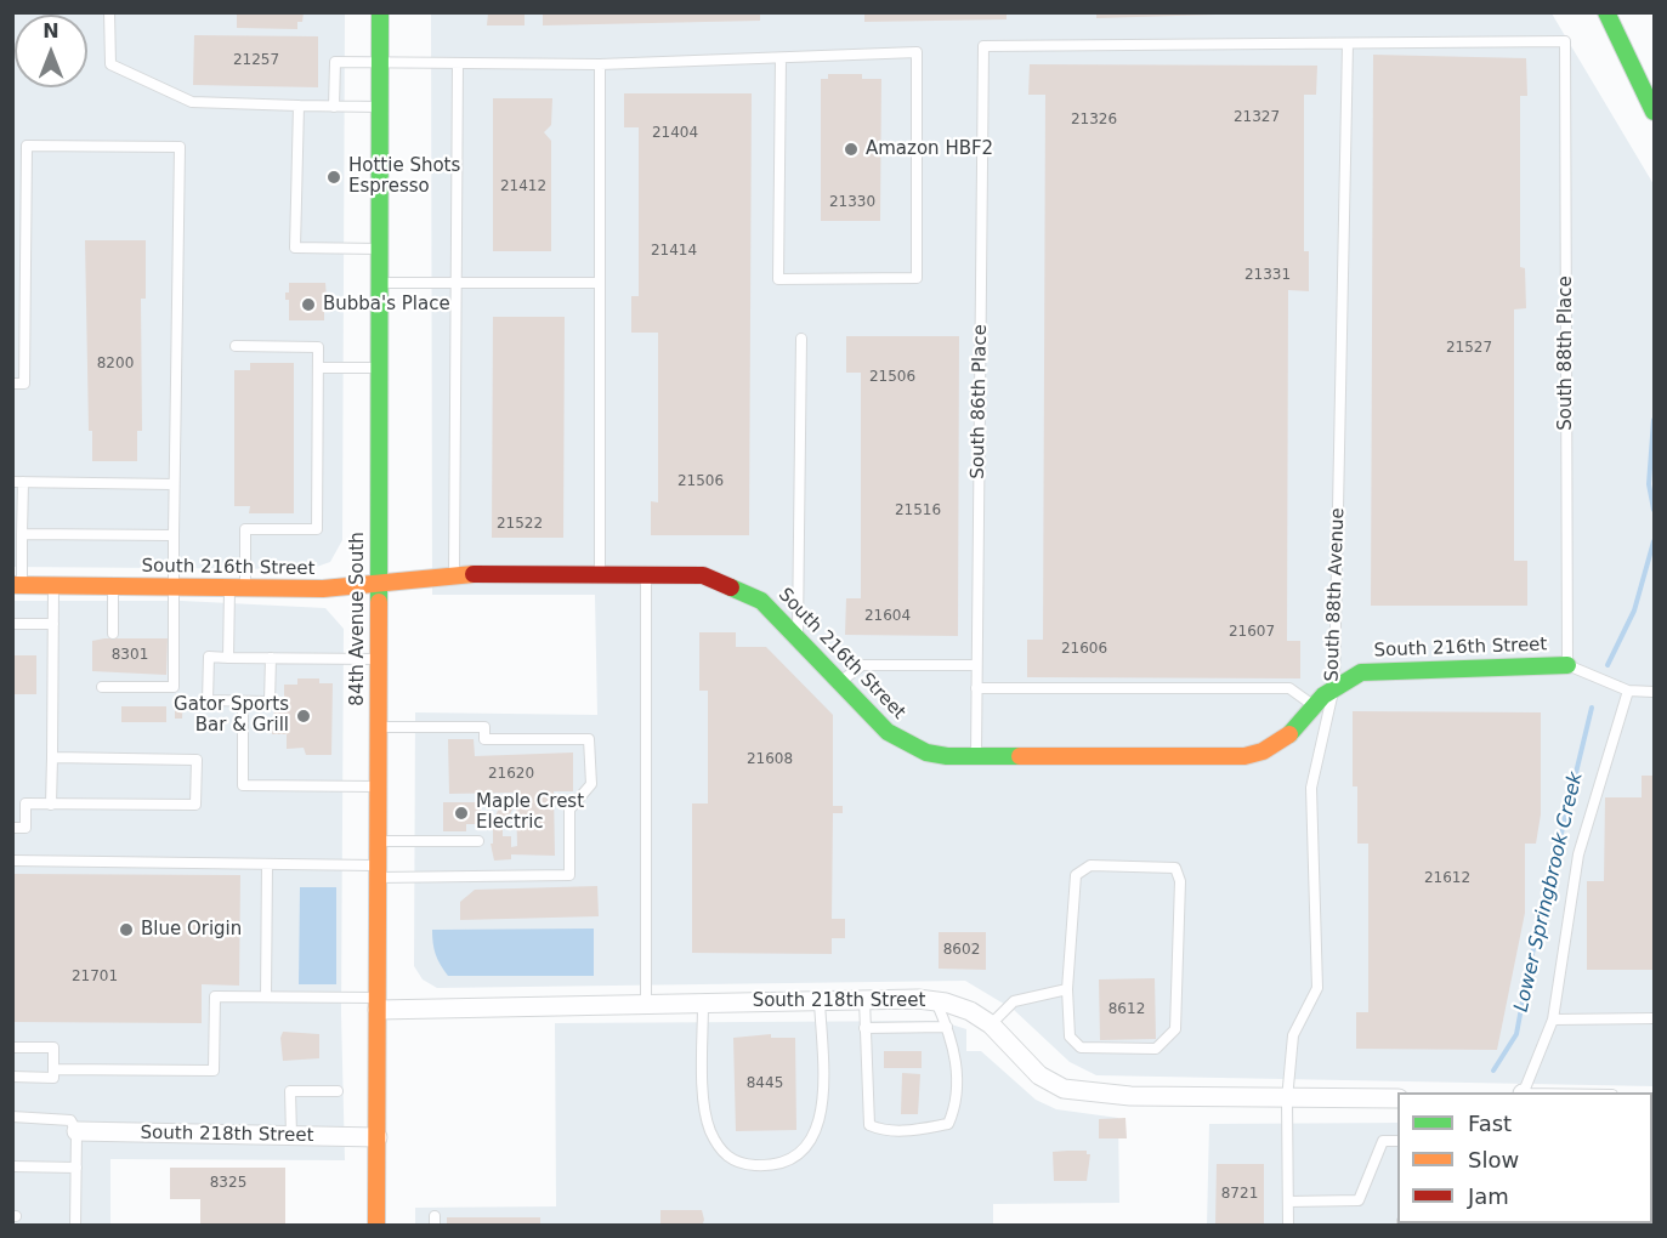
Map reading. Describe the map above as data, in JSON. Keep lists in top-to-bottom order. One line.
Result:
{"streets":{"main road":["South 216th Street","84th Avenue South"],"street":["South 218th Street"],"lane":["South 88th Place","South 86th Place","South 88th Avenue"]},"crossings":[["South 88th Place","South 86th Place"],["South 88th Place","South 216th Street"],["South 88th Place","South 88th Avenue"],["South 86th Place","South 216th Street"],["South 86th Place","South 88th Avenue"],["South 216th Street","South 88th Avenue"],["South 216th Street","84th Avenue South"],["South 88th Avenue","South 218th Street"],["84th Avenue South","South 218th Street"]],"water":["Lower Springbrook Creek"],"places":["Amazon HBF2","Hottie Shots Espresso","Bubba's Place","Gator Sports Bar & Grill","Maple Crest Electric","Blue Origin"],"house_numbers":["21257","21327","21326","21404","21412","21330","21414","21331","21527","8200","21506","21506","21516","21522","21604","21607","21606","8301","21608","21620","21612","8602","21701","8612","8445","8325","8721"],"legend":["Fast","Slow","Jam"],"north":"top"}
